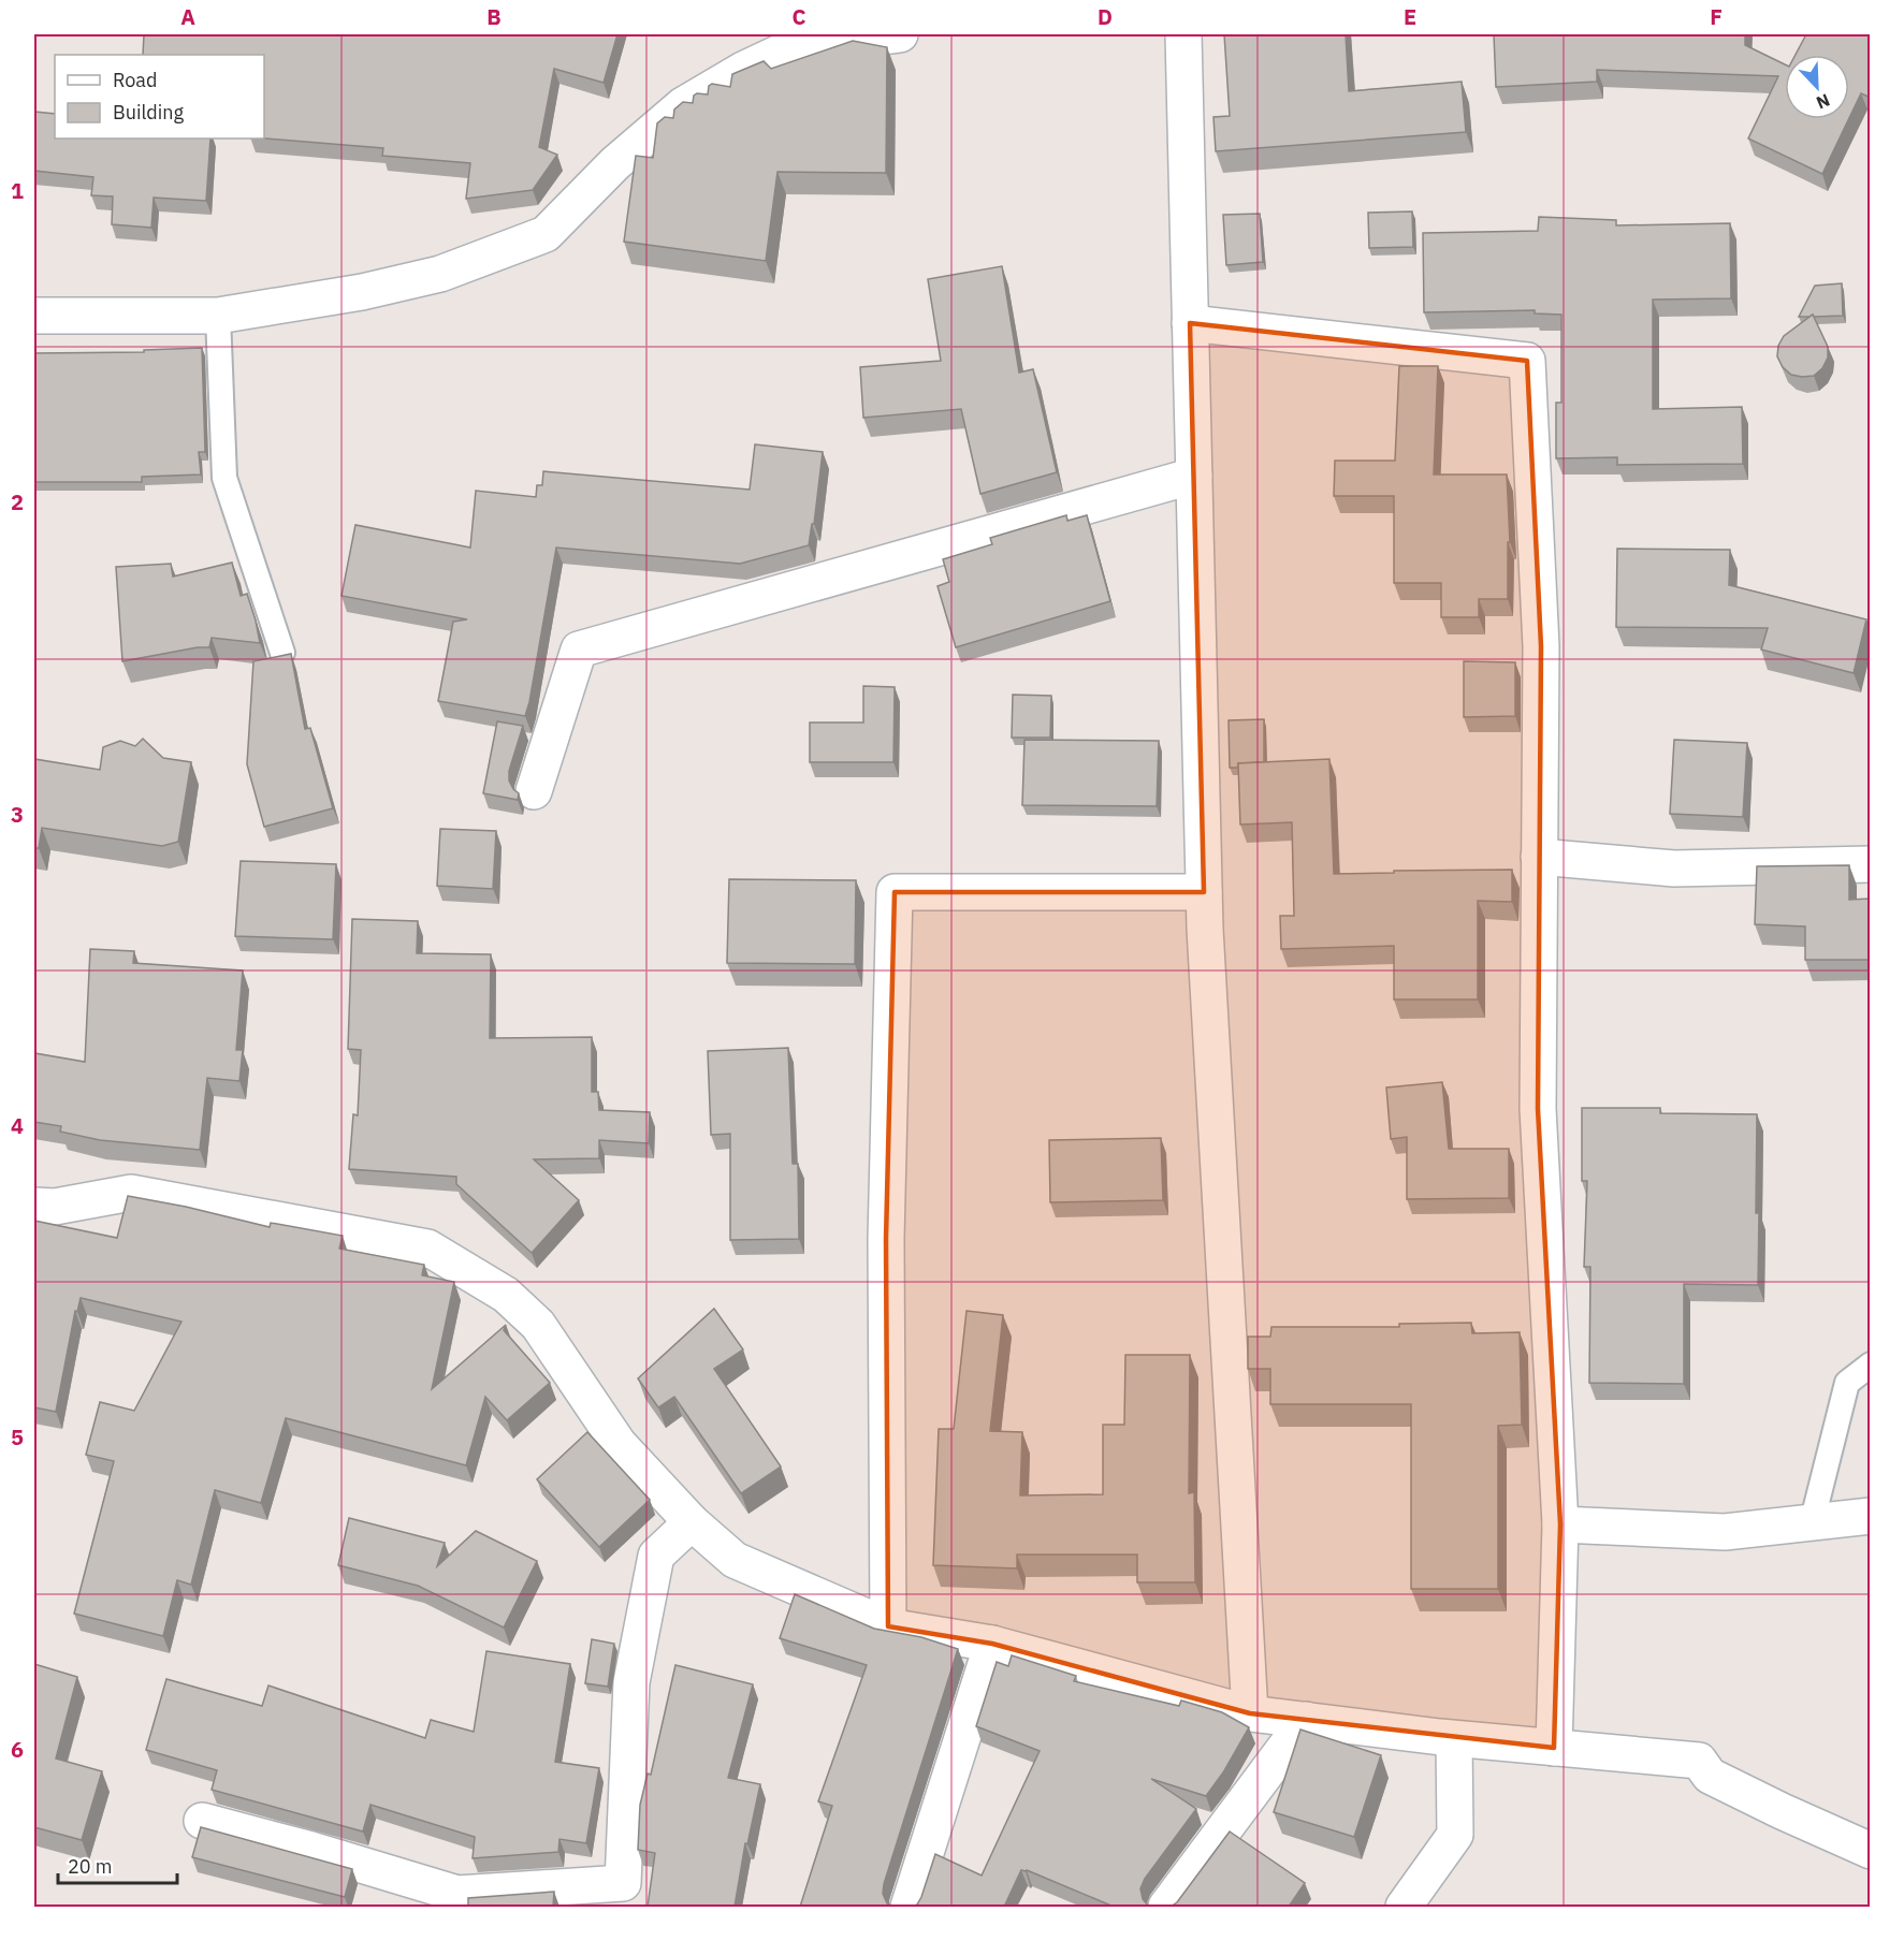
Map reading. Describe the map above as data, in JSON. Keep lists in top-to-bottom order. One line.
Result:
{"legend":["Road","Building"],"scale_bar":"20 m","north":"bottom right","grid":{"columns":["A","B","C","D","E","F"],"rows":["1","2","3","4","5","6"]}}
